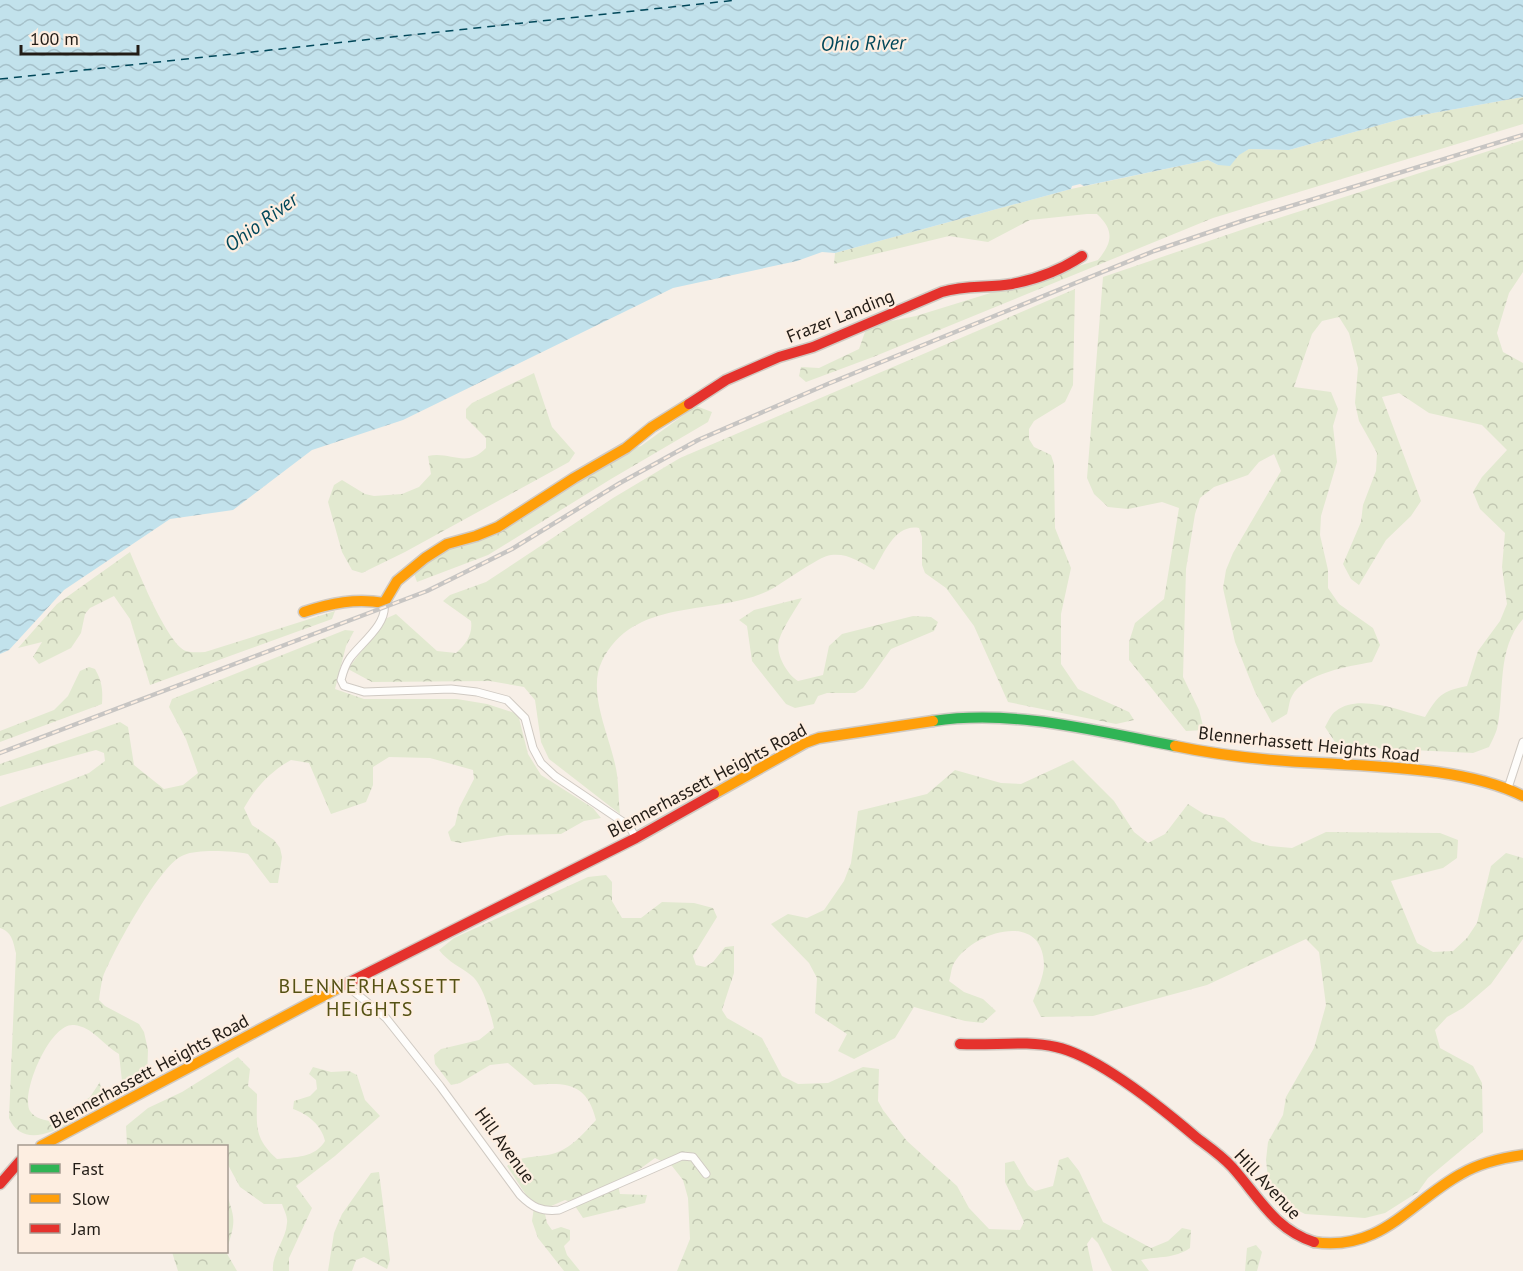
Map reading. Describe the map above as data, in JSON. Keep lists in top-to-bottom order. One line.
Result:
{"streets":{"street":["Frazer Landing","Blennerhassett Heights Road","Hill Avenue"]},"crossings":[["Blennerhassett Heights Road","Hill Avenue"]],"districts":["BLENNERHASSETT HEIGHTS"],"water":["Ohio River"],"legend":["Fast","Slow","Jam"],"scale_bar":"100 m"}
